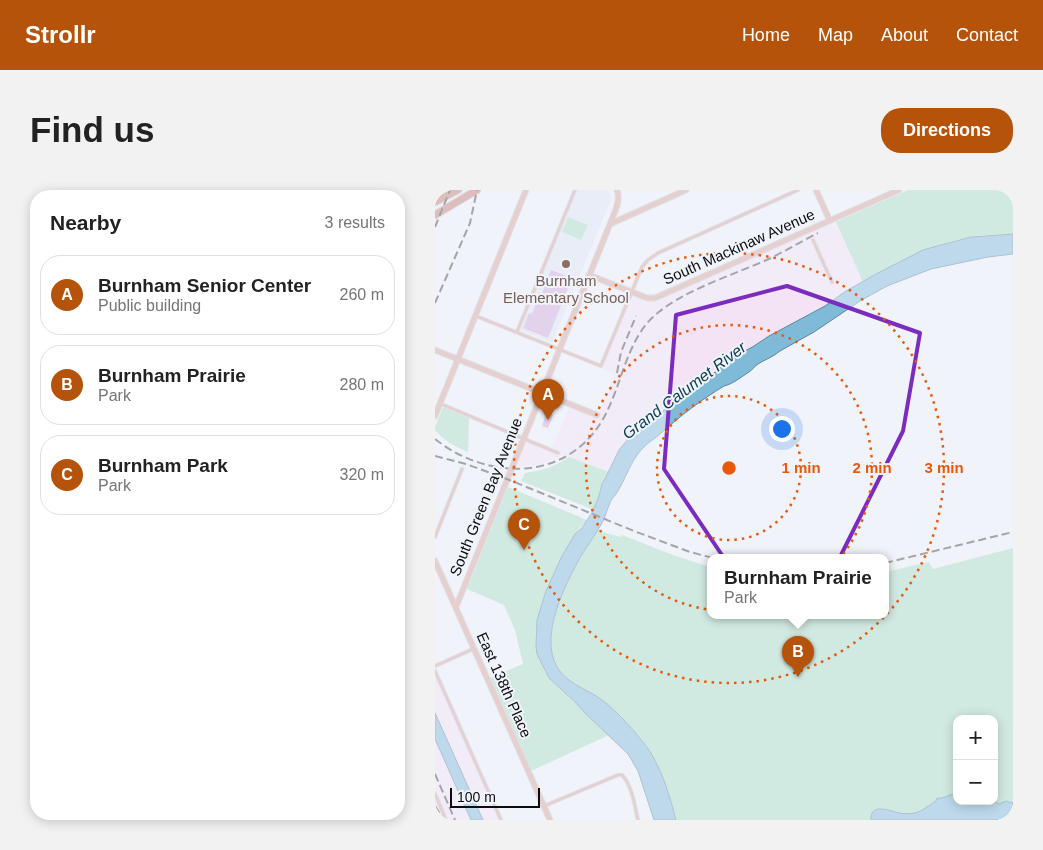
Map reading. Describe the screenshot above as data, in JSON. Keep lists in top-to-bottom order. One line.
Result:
{"streets":{"street":["South Mackinaw Avenue","South Green Bay Avenue","East 138th Place"]},"crossings":[["South Mackinaw Avenue","South Green Bay Avenue"],["South Green Bay Avenue","East 138th Place"]],"water":["Grand Calumet River"],"places":["Burnham Elementary School"],"scale_bar":"100 m","page":{"header":"Strollr","nav":["Home","Map","About","Contact"],"buttons":"Directions","title":"Find us","heading":["Nearby","3 results"],"list":[{"mark":"A","name":"Burnham Senior Center","note":"Public building","value":"260 m"},{"mark":"B","name":"Burnham Prairie","note":"Park","value":"280 m"},{"mark":"C","name":"Burnham Park","note":"Park","value":"320 m"}],"pins":["A","C","B"],"popup":["Burnham Prairie","Park"],"map_buttons":["+","−"],"scale":"100 m"},"rings":["1 min","2 min","3 min"]}
